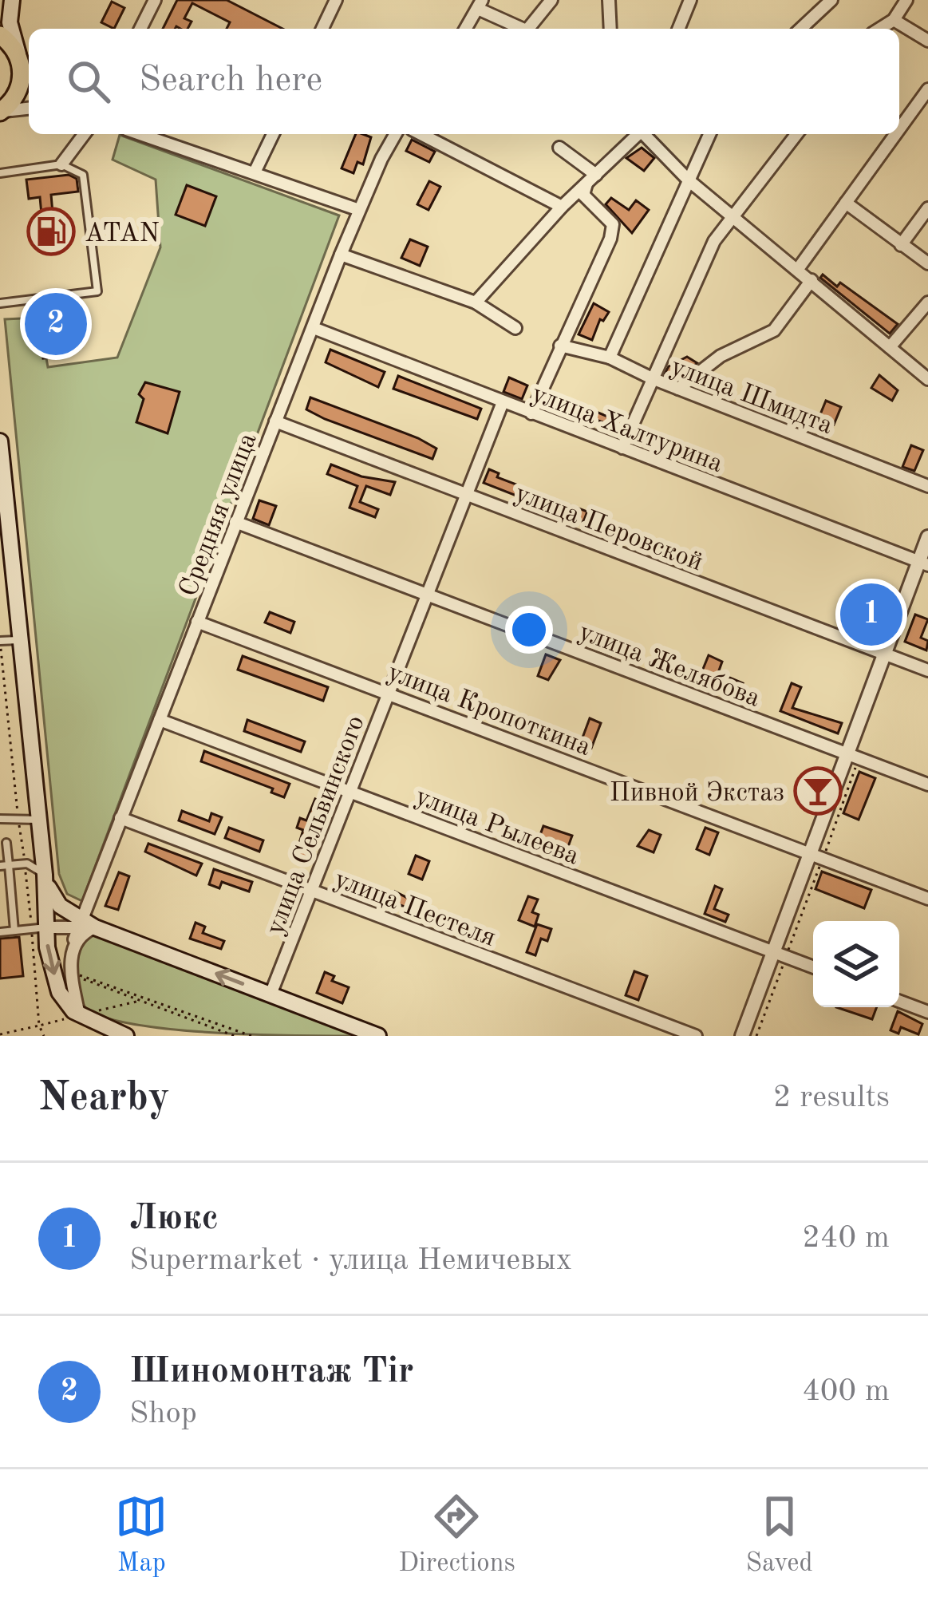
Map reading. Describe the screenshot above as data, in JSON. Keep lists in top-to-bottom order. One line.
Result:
{"streets":{"street":["улица Шмидта","улица Халтурина","Средняя улица","улица Перовской","улица Желябова","улица Кропоткина","улица Сельвинского","улица Рылеева","улица Пестеля"]},"crossings":[["улица Халтурина","Средняя улица"],["улица Халтурина","улица Сельвинского"],["Средняя улица","улица Перовской"],["Средняя улица","улица Желябова"],["Средняя улица","улица Кропоткина"],["Средняя улица","улица Рылеева"],["Средняя улица","улица Пестеля"],["улица Перовской","улица Сельвинского"],["улица Желябова","улица Сельвинского"],["улица Кропоткина","улица Сельвинского"],["улица Сельвинского","улица Рылеева"],["улица Сельвинского","улица Пестеля"]],"places":{"fuel station":["ATAN"],"bar":["Пивной Экстаз"]},"page":{"search":"Search here","pins":["2","1"],"heading":["Nearby","2 results"],"list":[{"mark":"1","name":"Люкс","note":"Supermarket · улица Немичевых","value":"240 m"},{"mark":"2","name":"Шиномонтаж Tir","note":"Shop","value":"400 m"}],"nav":["Map","Directions","Saved"]}}
